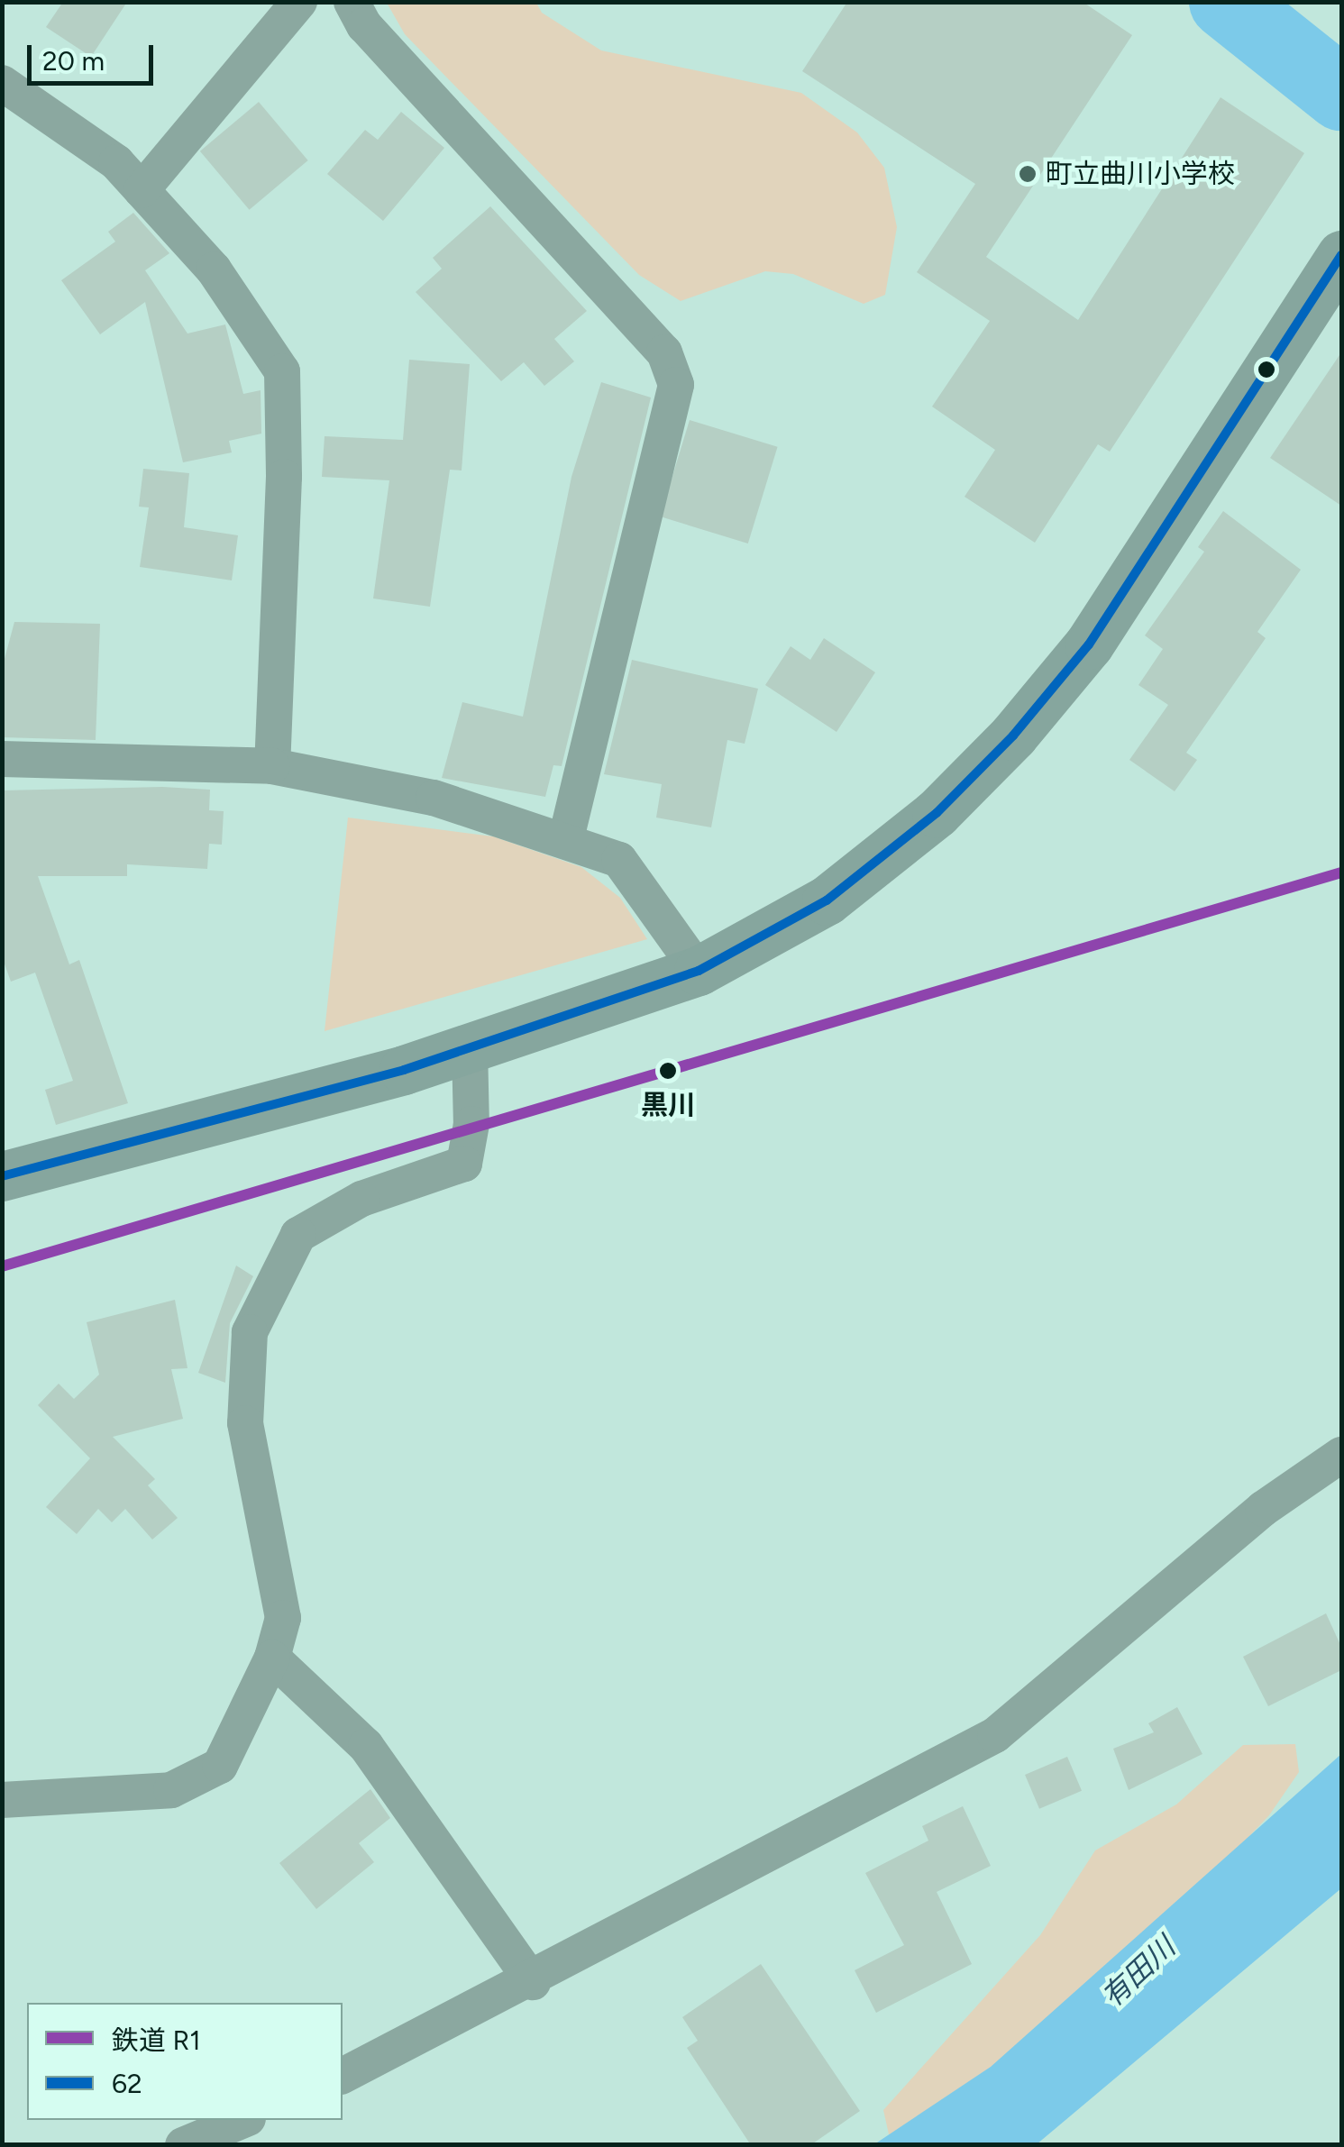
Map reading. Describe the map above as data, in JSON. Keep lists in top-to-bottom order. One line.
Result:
{"water":["有田川"],"places":["町立曲川小学校","黒川"],"lines":["transit line 62","rail line R1"],"legend":["鉄道 R1","62"],"scale_bar":"20 m"}
